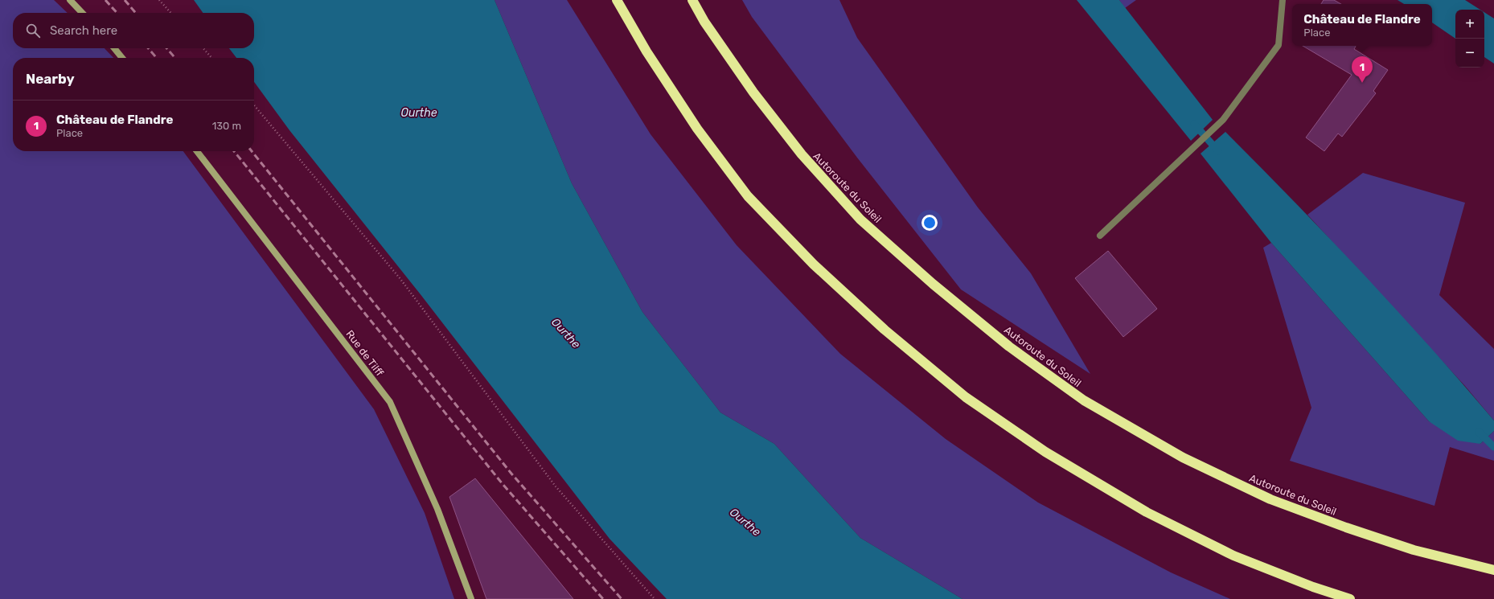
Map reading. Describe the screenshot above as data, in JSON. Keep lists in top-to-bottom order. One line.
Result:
{"streets":{"highway":["Autoroute du Soleil"],"main road":["Rue de Tilff"]},"water":["Ourthe"],"page":{"popup":["Château de Flandre","Place"],"map_buttons":["+","−"],"search":"Search here","pins":"1","heading":"Nearby","list":[{"mark":"1","name":"Château de Flandre","note":"Place","value":"130 m"}]}}
